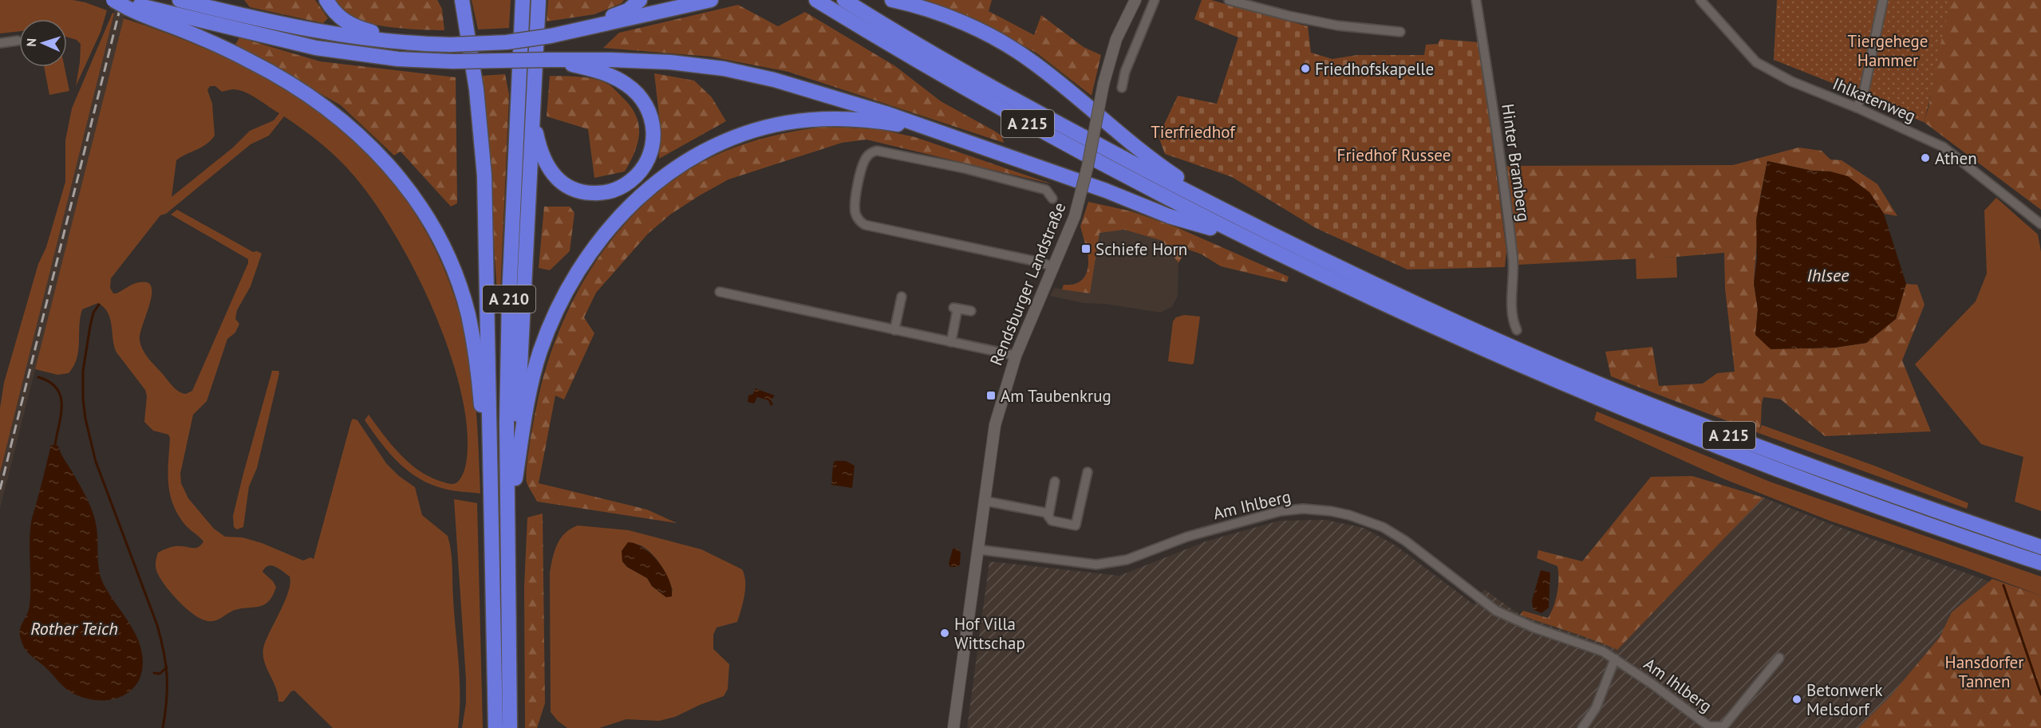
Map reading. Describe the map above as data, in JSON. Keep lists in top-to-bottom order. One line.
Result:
{"streets":{"highway":["A 215","A 210"],"street":["Ihlkatenweg","Hinter Bramberg","Rendsburger Landstraße","Am Ihlberg"]},"crossings":[["Rendsburger Landstraße","Am Ihlberg"]],"water":["Ihlsee","Rother Teich"],"parks":["Tiergehege Hammer","Tierfriedhof","Friedhof Russee","Hansdorfer Tannen"],"places":{"other":["Friedhofskapelle","Athen","Hof Villa Wittschap","Betonwerk Melsdorf"],"transit":["Schiefe Horn","Am Taubenkrug"]},"north":"left"}
